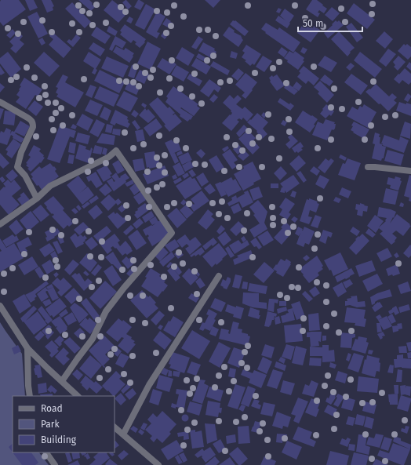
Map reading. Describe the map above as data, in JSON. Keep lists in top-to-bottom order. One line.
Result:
{"legend":["Road","Park","Building"],"scale_bar":"50 m"}
